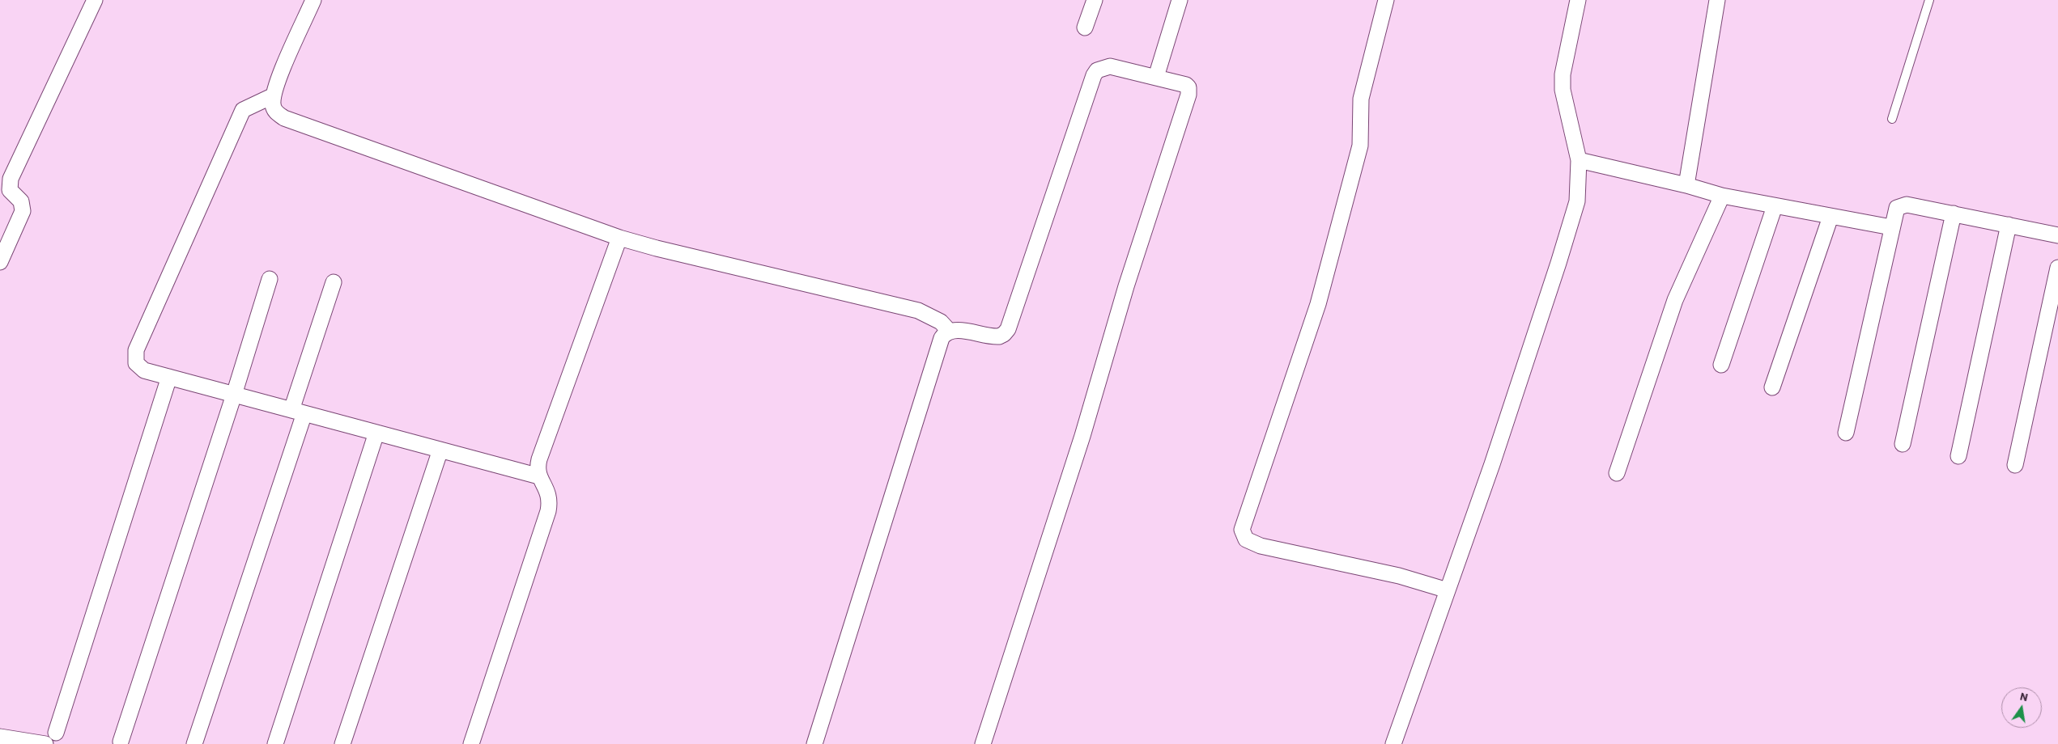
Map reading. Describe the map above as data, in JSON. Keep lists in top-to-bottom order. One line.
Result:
{"north":"top"}
